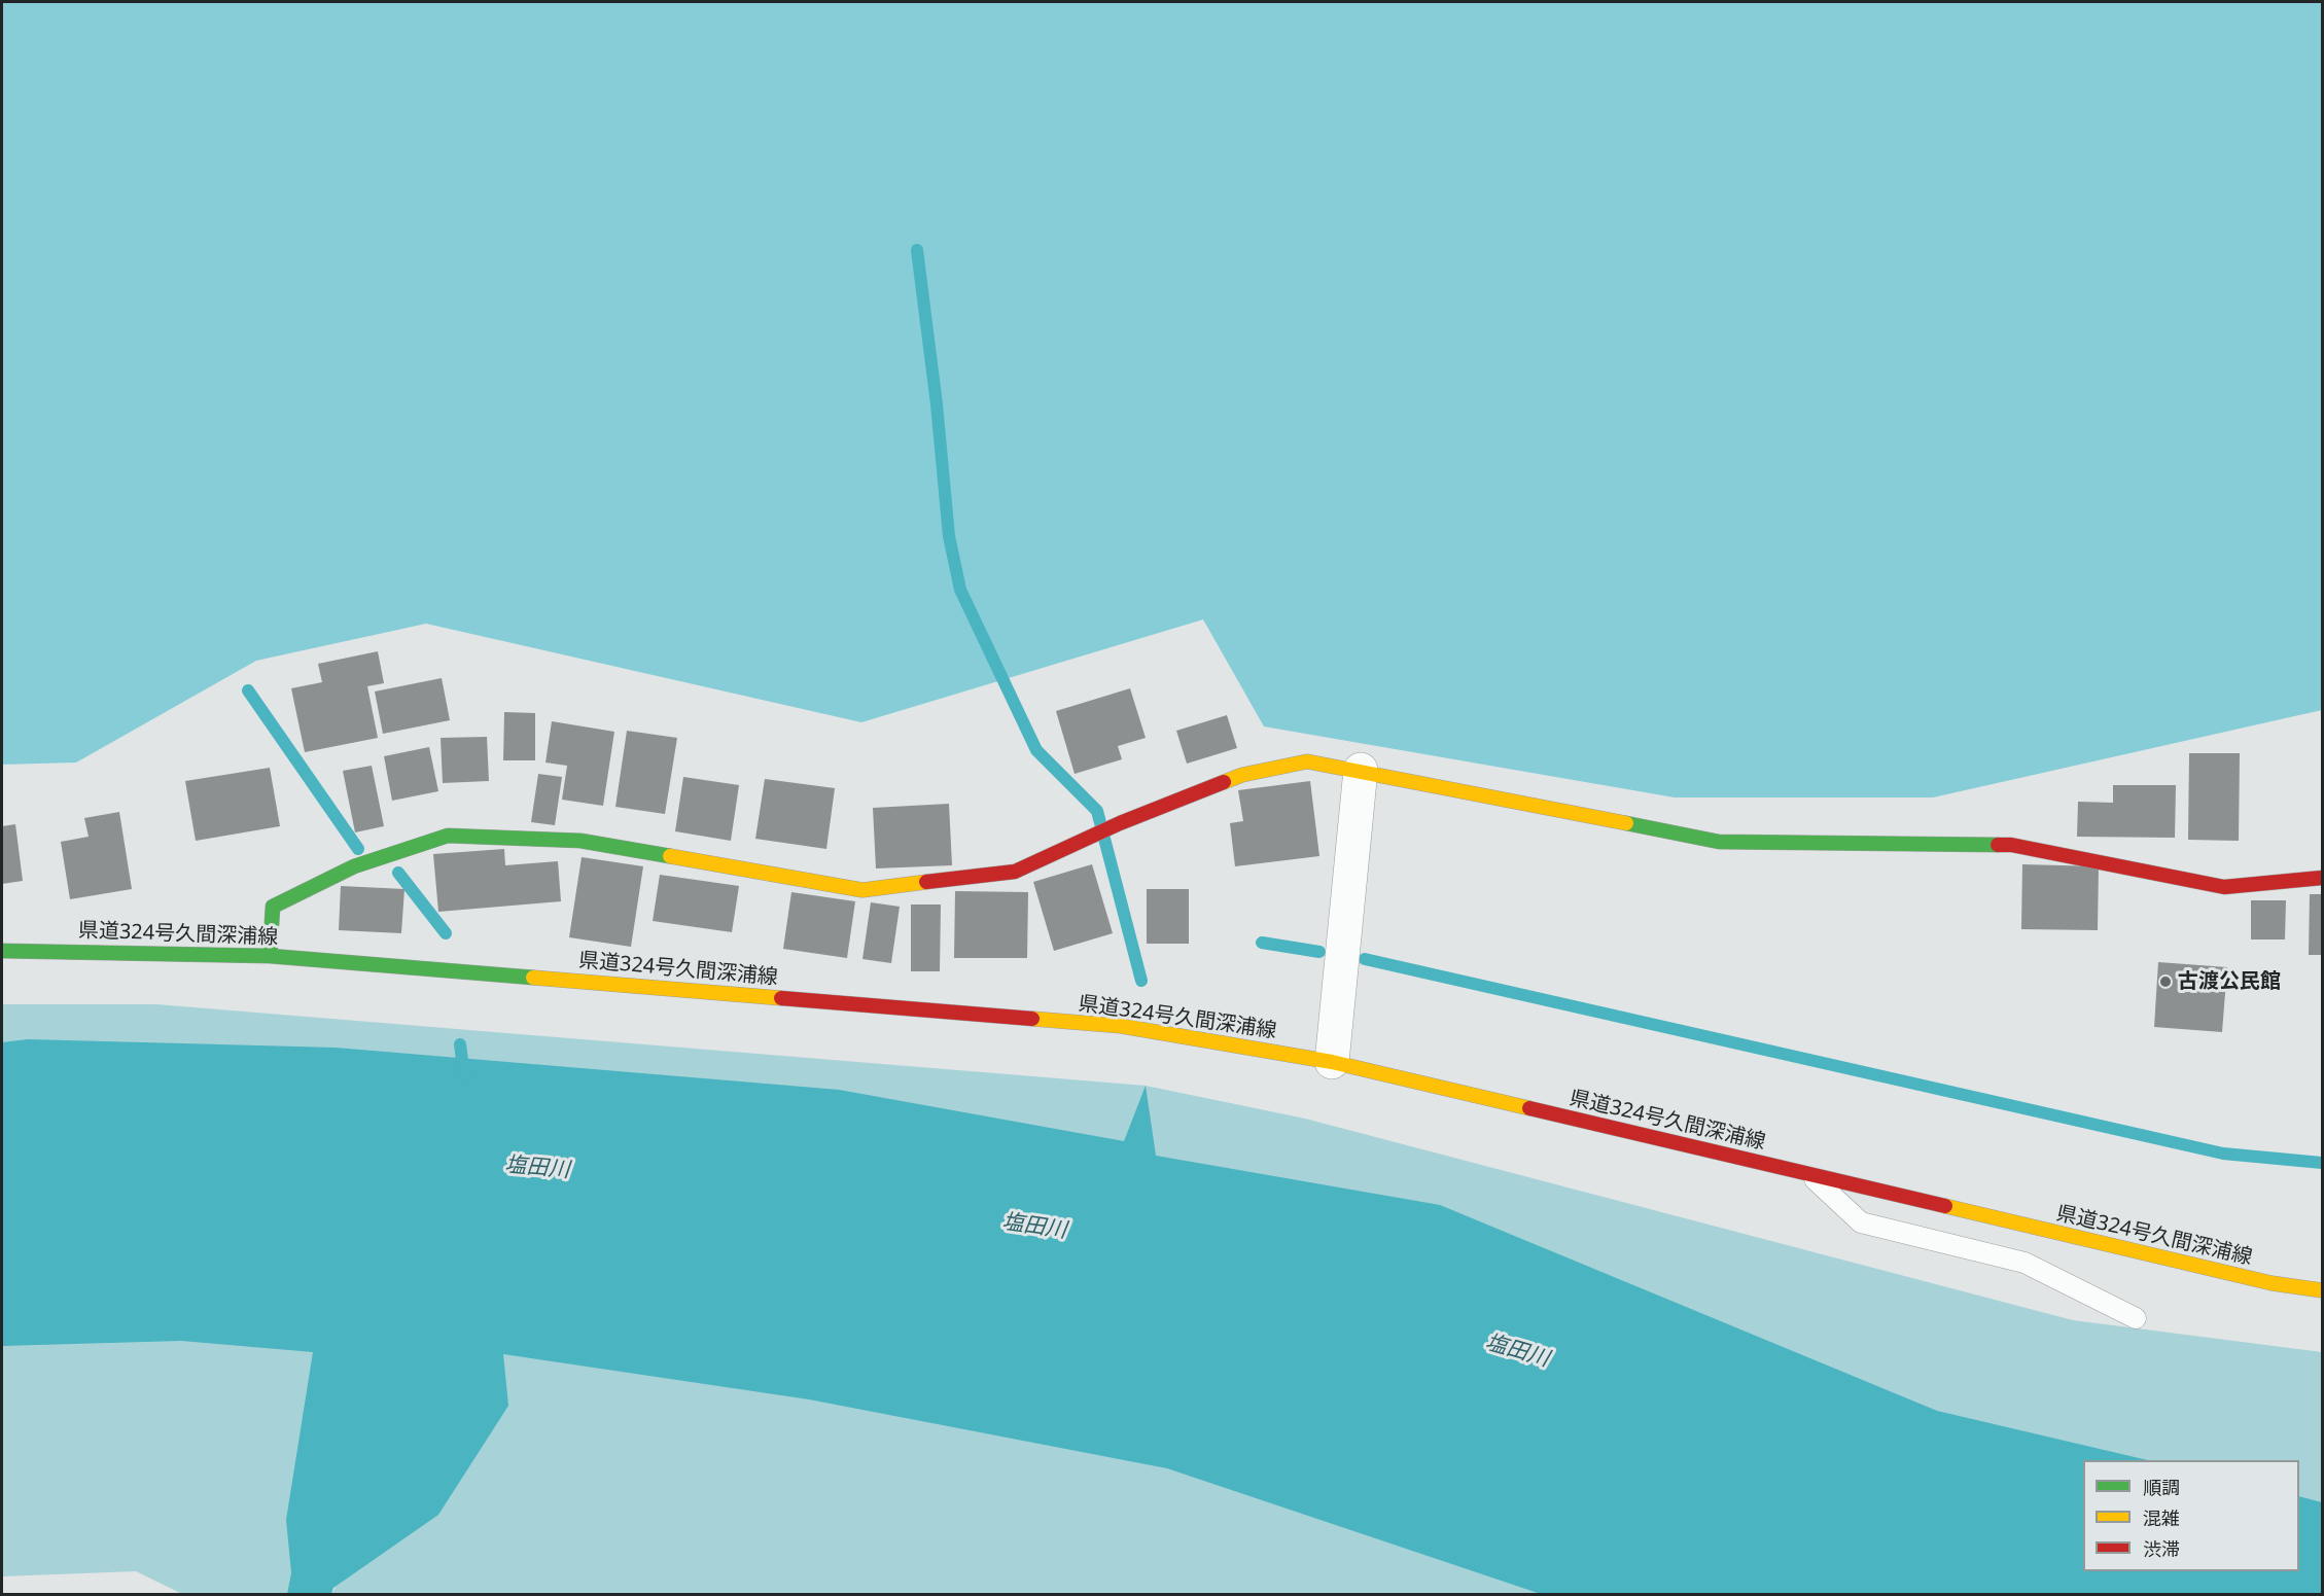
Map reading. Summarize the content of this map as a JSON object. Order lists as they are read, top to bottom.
{
  "streets": {
    "main road": ["県道324号久間深浦線"]
  },
  "water": ["塩田川"],
  "places": ["古渡公民館"],
  "legend": ["順調", "混雑", "渋滞"]
}
